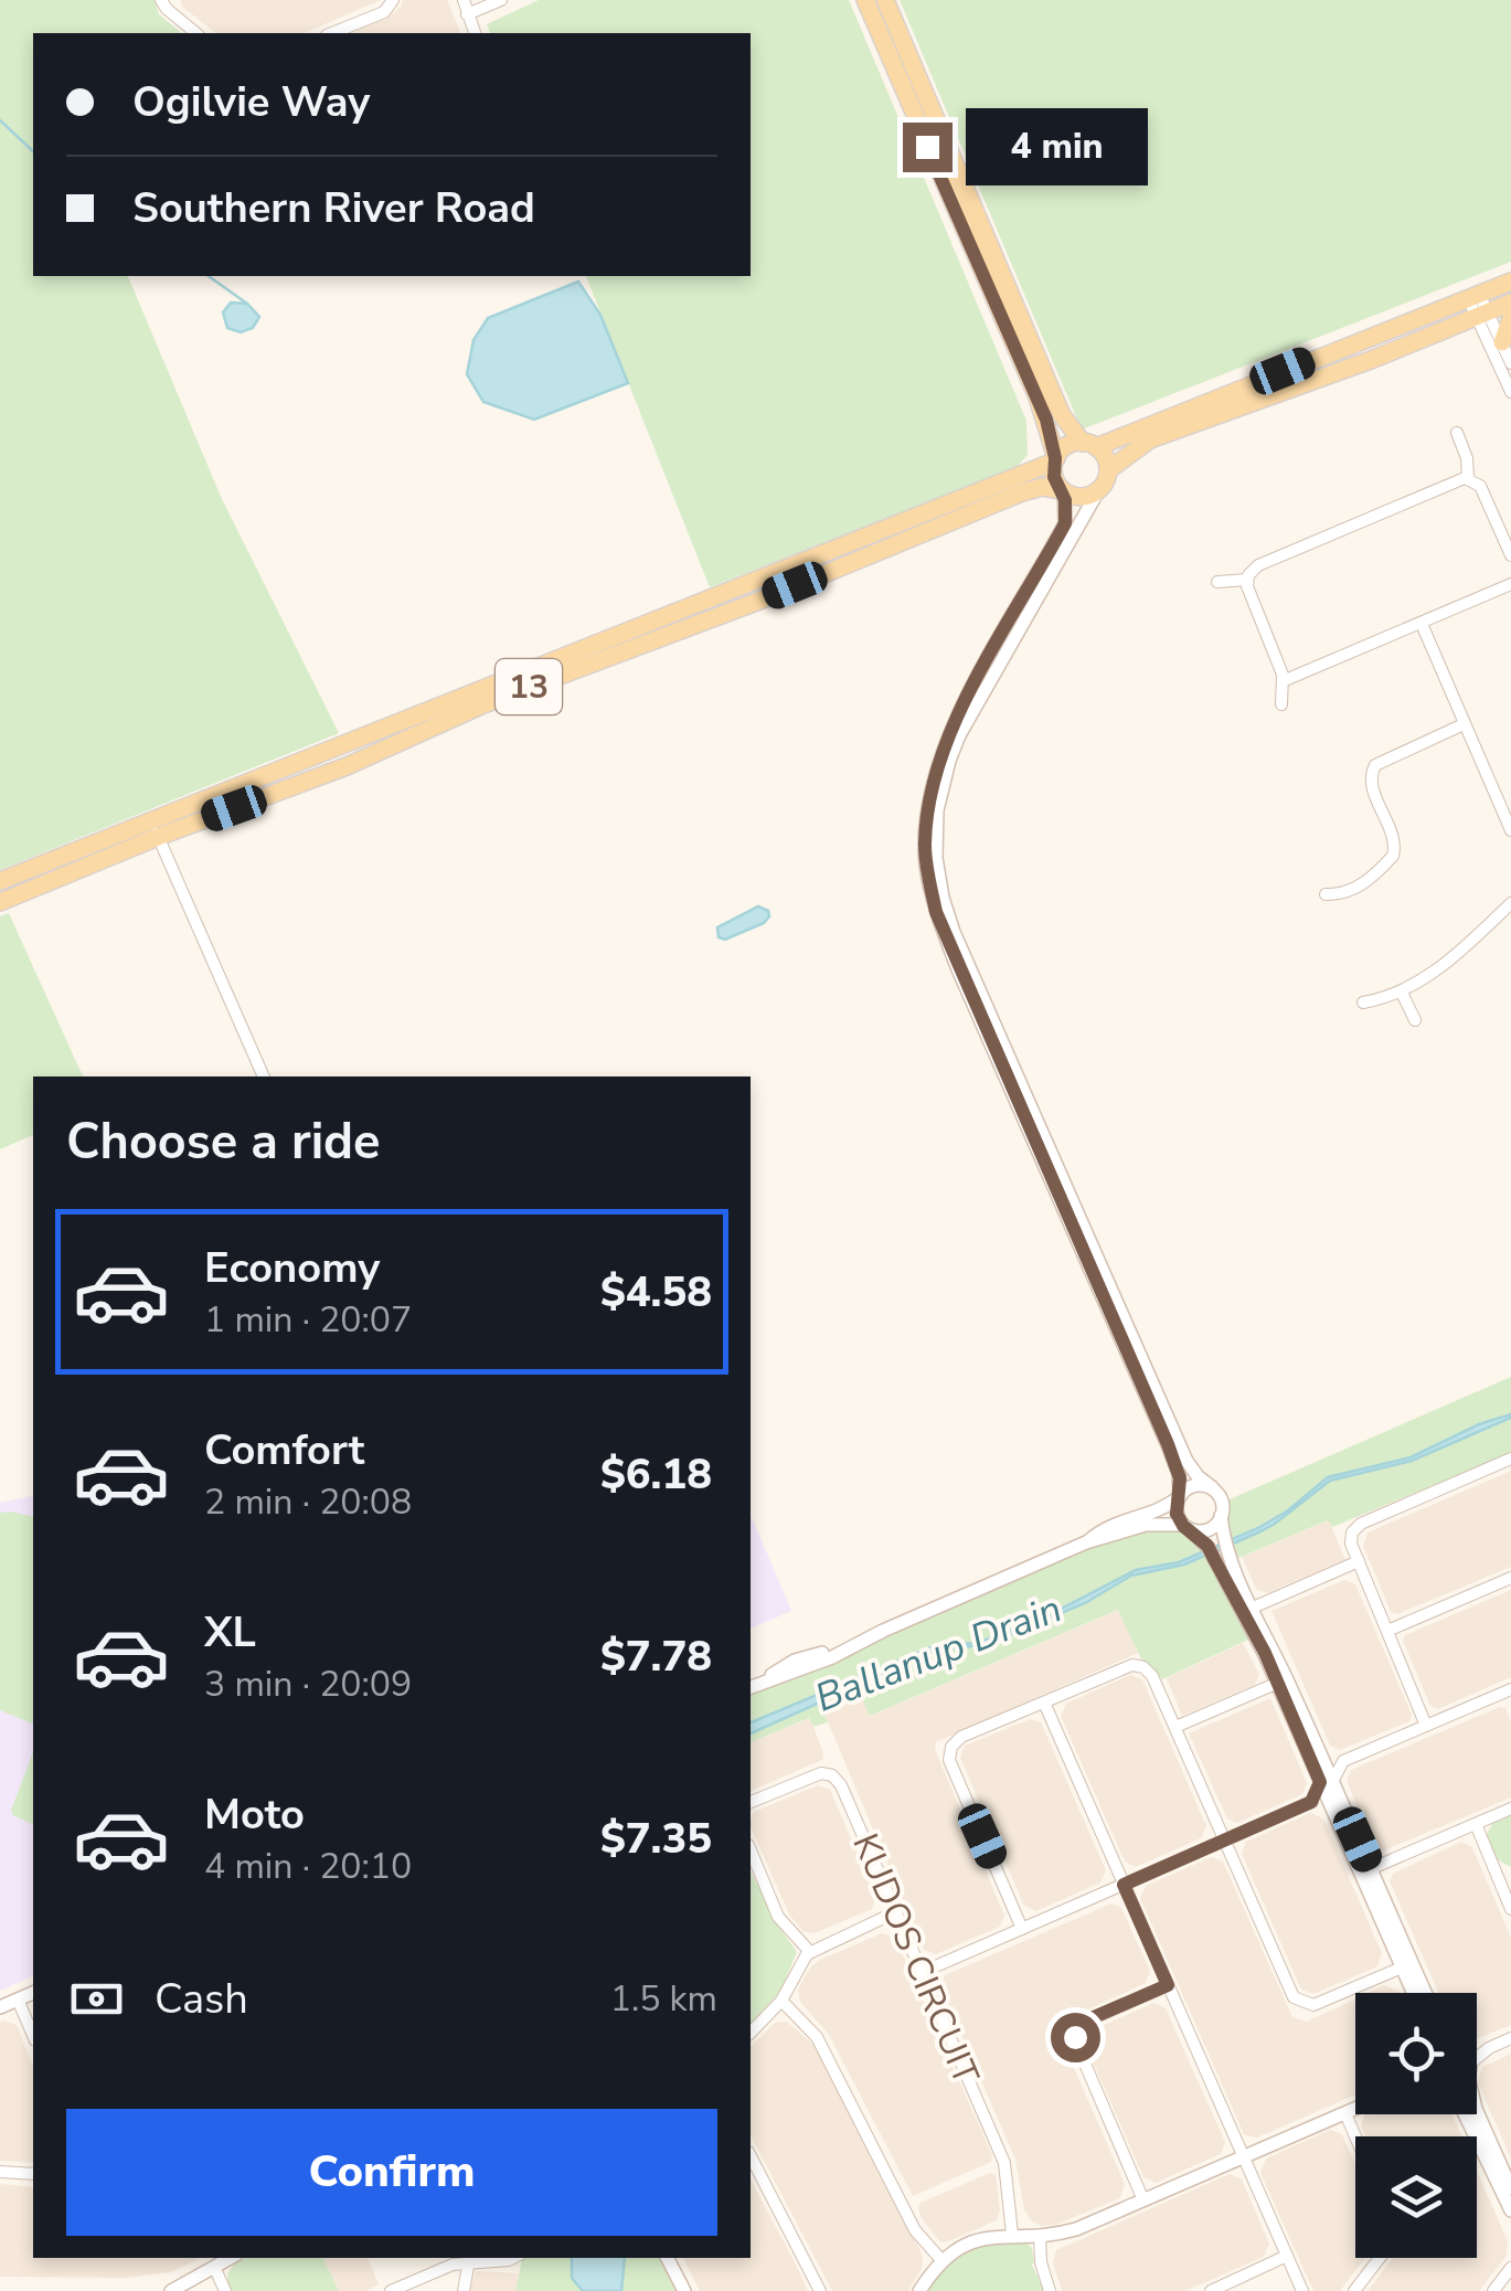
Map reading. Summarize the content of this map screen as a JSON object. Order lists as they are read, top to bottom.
{
  "streets": {
    "main road": ["13"],
    "street": ["KUDOS CIRCUIT"]
  },
  "water": ["Ballanup Drain"],
  "page": {
    "banner": ["Ogilvie Way", "Southern River Road"],
    "bubble": "4 min",
    "heading": "Choose a ride",
    "list": [
      {
        "name": "Economy",
        "note": "1 min · 20:07",
        "value": "$4.58"
      },
      {
        "name": "Comfort",
        "note": "2 min · 20:08",
        "value": "$6.18"
      },
      {
        "name": "XL",
        "note": "3 min · 20:09",
        "value": "$7.78"
      },
      {
        "name": "Moto",
        "note": "4 min · 20:10",
        "value": "$7.35"
      }
    ],
    "pay": ["Cash", "1.5 km"],
    "buttons": "Confirm"
  }
}
